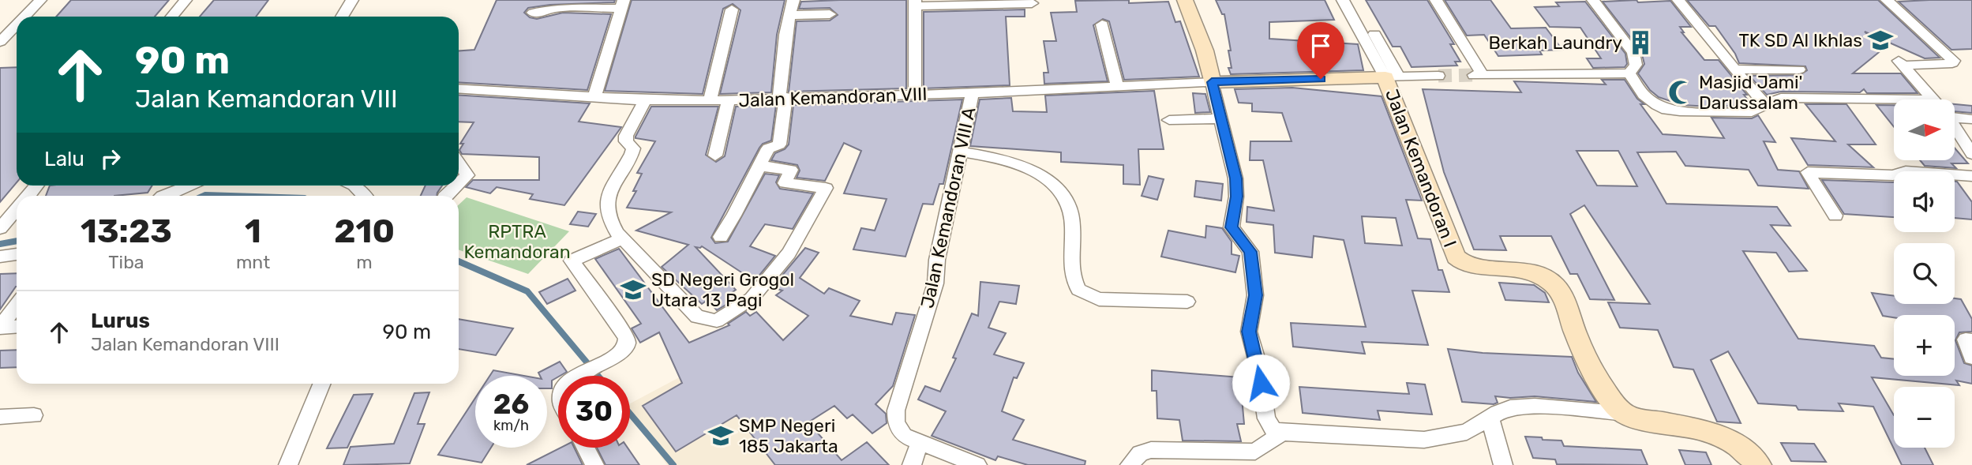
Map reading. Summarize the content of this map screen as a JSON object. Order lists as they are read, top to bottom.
{
  "streets": {
    "street": ["Jalan Kemandoran VIII", "Jalan Kemandoran I", "Jalan Kemandoran VIII A"]
  },
  "crossings": [
    ["Jalan Kemandoran VIII", "Jalan Kemandoran I"],
    ["Jalan Kemandoran VIII", "Jalan Kemandoran VIII A"]
  ],
  "parks": ["RPTRA Kemandoran"],
  "places": {
    "school or university": ["TK SD Al Ikhlas", "SD Negeri Grogol Utara 13 Pagi", "SMP Negeri 185 Jakarta"],
    "building": ["Berkah Laundry"],
    "mosque": ["Masjid Jami' Darussalam"]
  },
  "north": "right",
  "page": {
    "turn": ["90 m", "Jalan Kemandoran VIII"],
    "map_buttons": ["+", "−"],
    "then": "Lalu",
    "eta": [
      "13:23",
      "Tiba",
      "1",
      "mnt",
      "210",
      "m"
    ],
    "list": [
      {
        "name": "Lurus",
        "note": "Jalan Kemandoran VIII",
        "value": "90 m"
      }
    ],
    "speed": "26 km/h",
    "limit": "30"
  }
}
